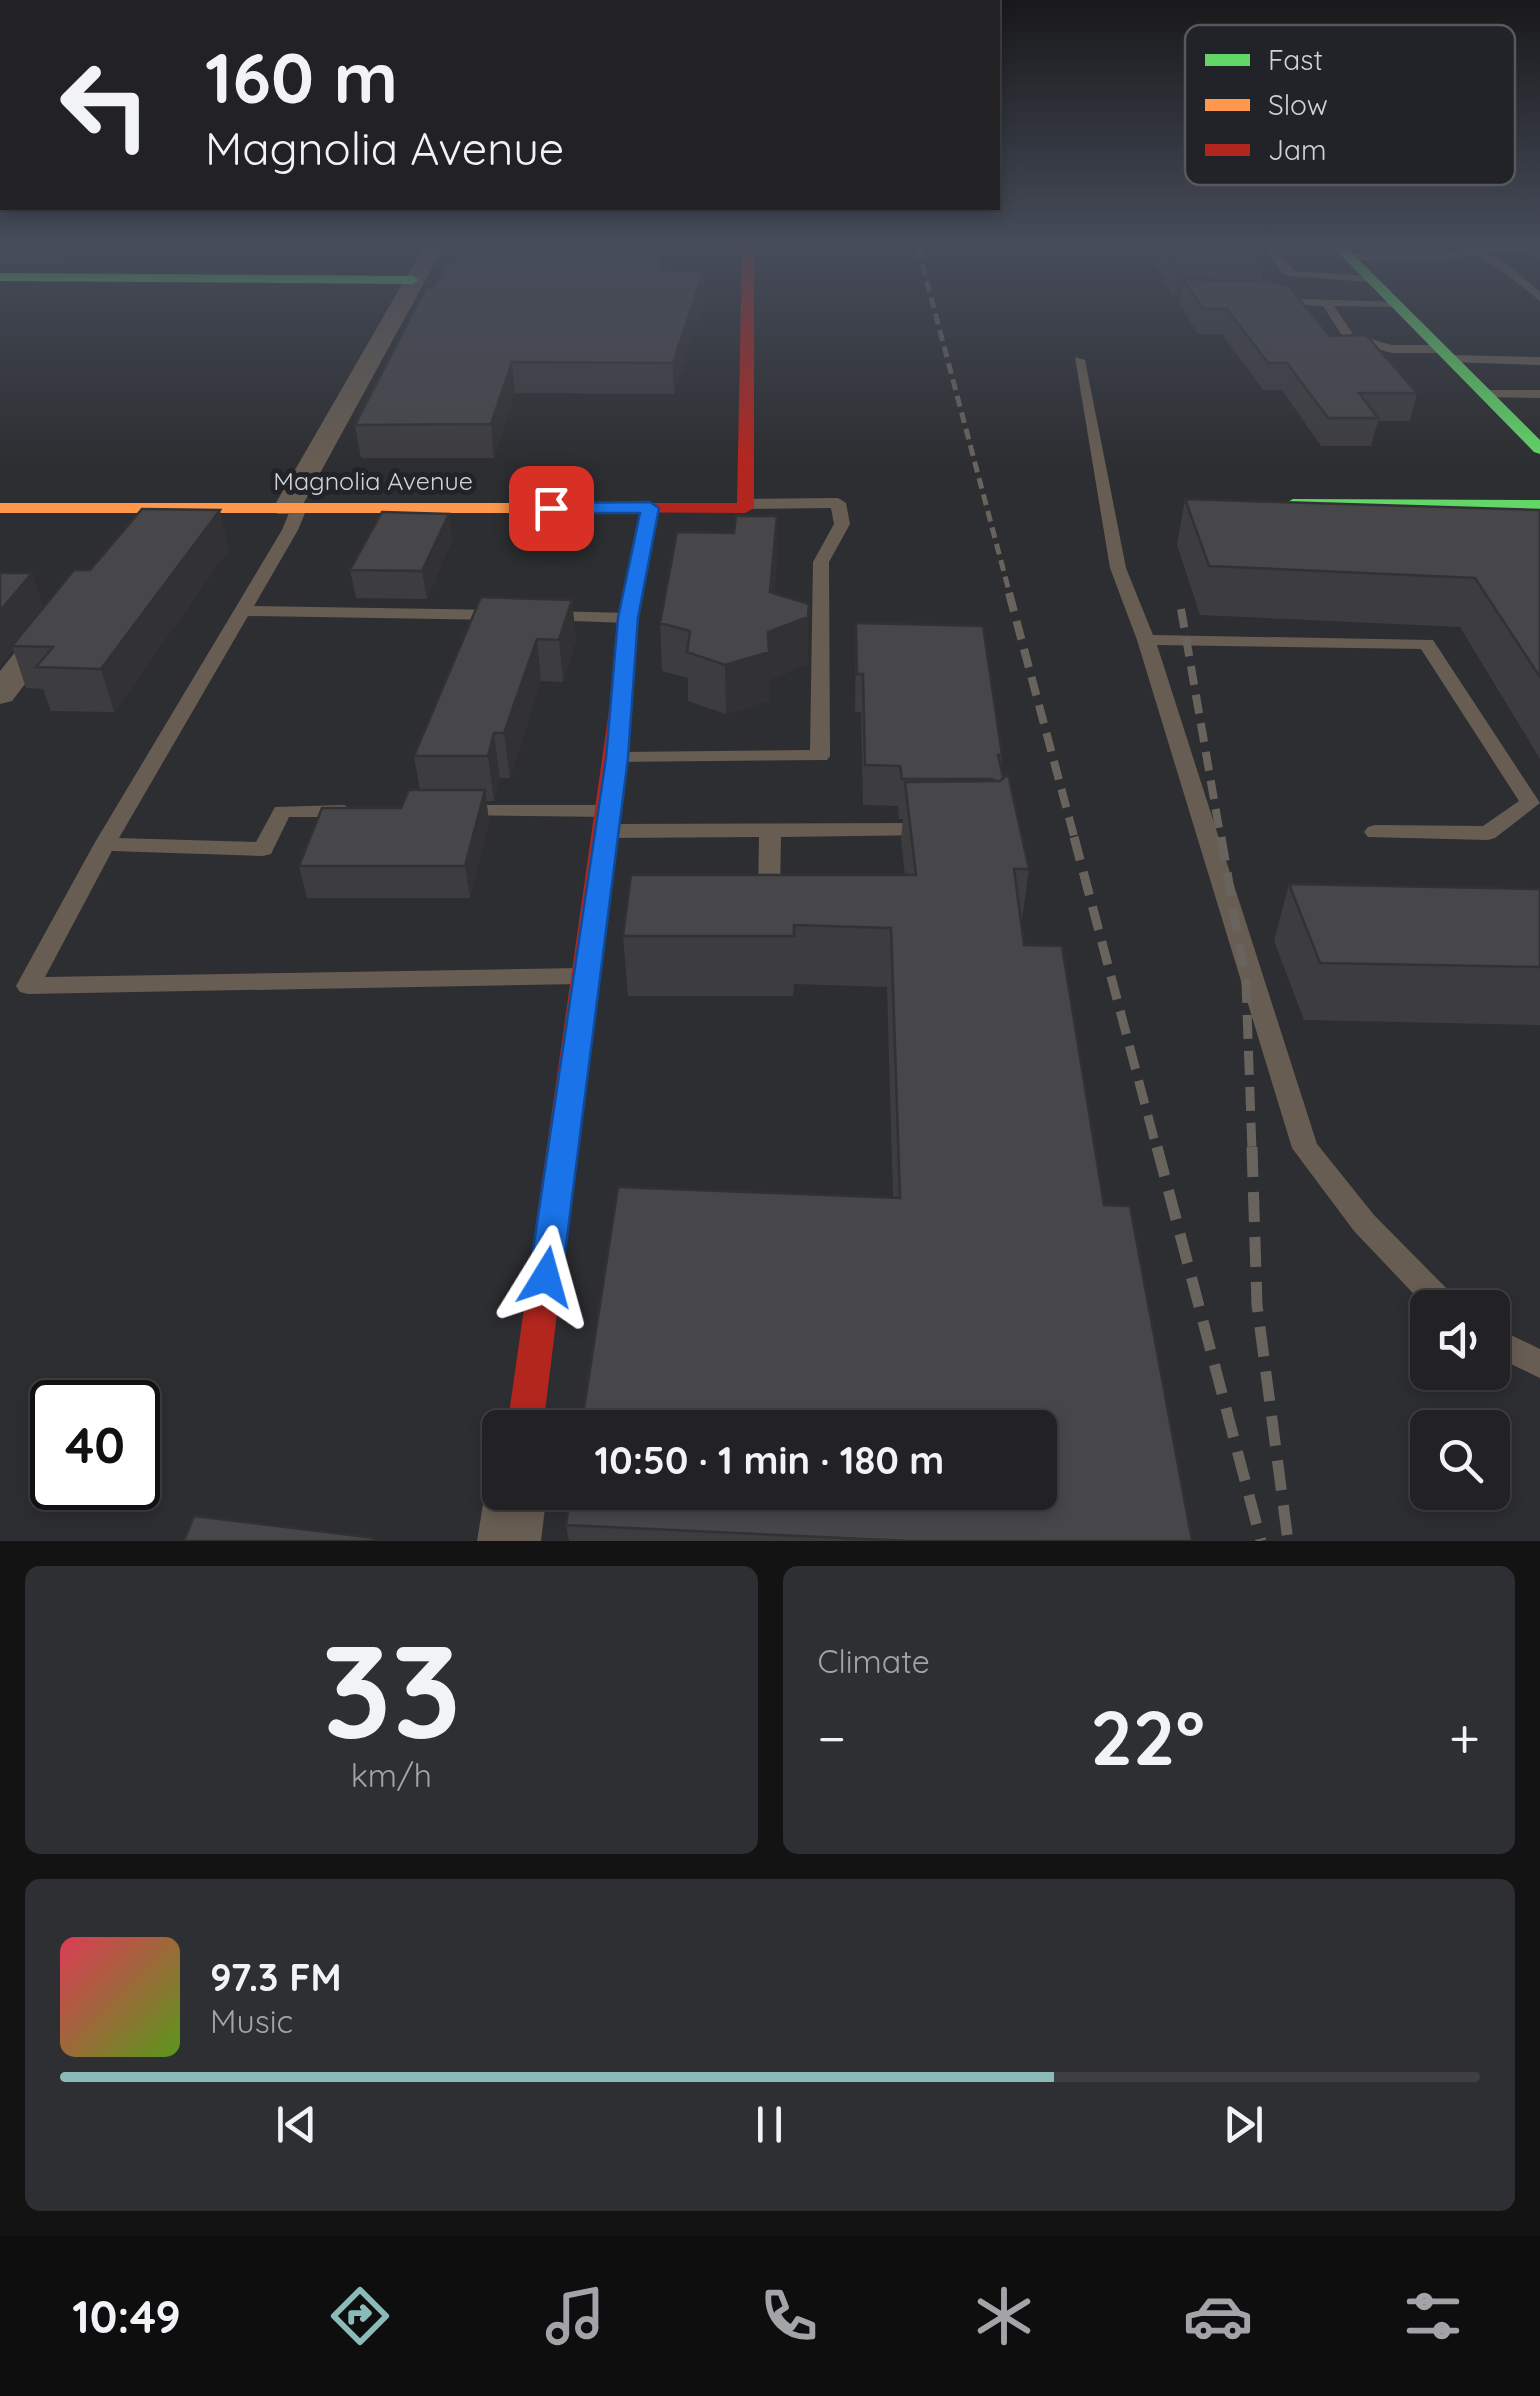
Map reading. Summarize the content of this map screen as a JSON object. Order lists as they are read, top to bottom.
{
  "streets": {
    "street": ["Magnolia Avenue"]
  },
  "legend": ["Fast", "Slow", "Jam"],
  "page": {
    "turn": ["160 m", "Magnolia Avenue"],
    "limit": "40",
    "trip": "10:50 · 1 min · 180 m",
    "tile": [
      ["33", "km/h"],
      "Climate"
    ],
    "heat": ["−", "22°", "+"],
    "song": ["97.3 FM", "Music"],
    "tabs": "10:49"
  }
}
